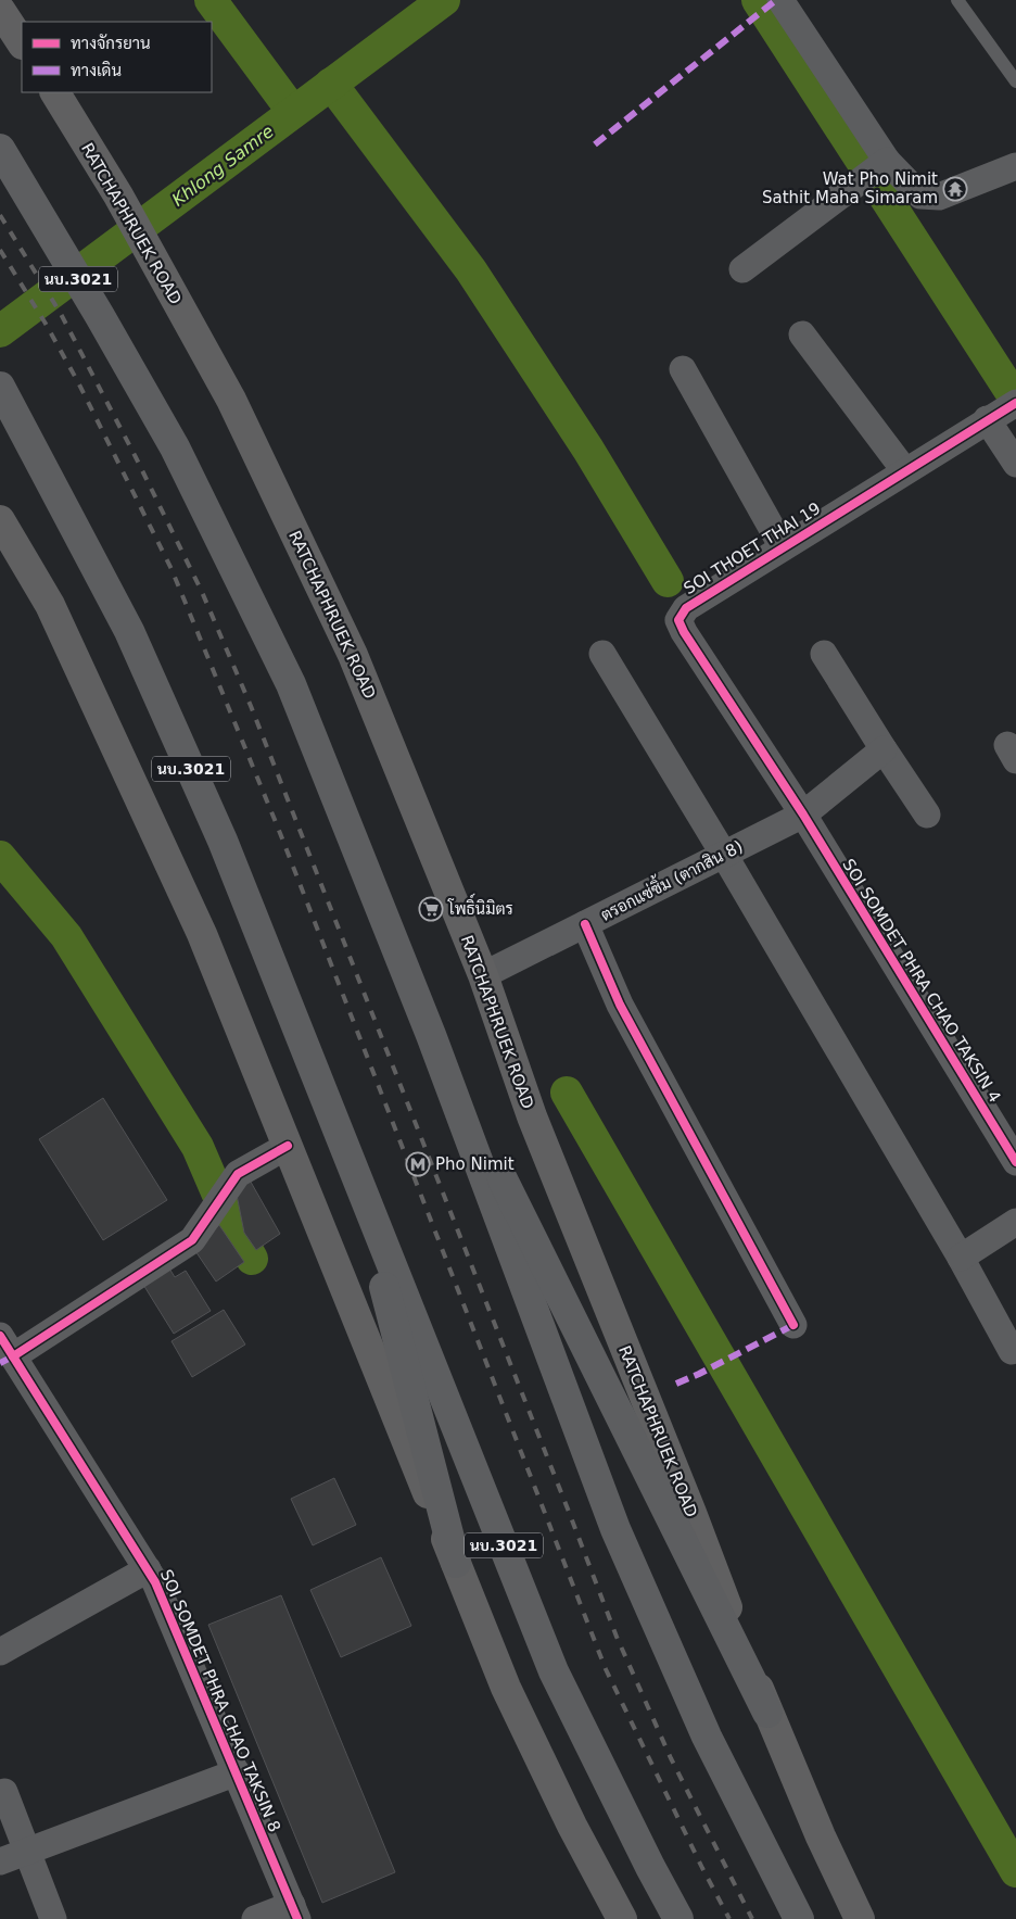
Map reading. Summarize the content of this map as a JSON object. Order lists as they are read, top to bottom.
{
  "streets": {
    "main road": ["RATCHAPHRUEK ROAD", "นบ.3021"],
    "street": [
      "SOI THOET THAI 19",
      "ตรอกแซ่ซิ้ม (ตากสิน 8)",
      "SOI SOMDET PHRA CHAO TAKSIN 4",
      "SOI SOMDET PHRA CHAO TAKSIN 8"
    ]
  },
  "crossings": [
    ["RATCHAPHRUEK ROAD", "ตรอกแซ่ซิ้ม (ตากสิน 8)"],
    ["SOI THOET THAI 19", "ตรอกแซ่ซิ้ม (ตากสิน 8)"],
    ["SOI THOET THAI 19", "SOI SOMDET PHRA CHAO TAKSIN 4"],
    ["ตรอกแซ่ซิ้ม (ตากสิน 8)", "SOI SOMDET PHRA CHAO TAKSIN 4"]
  ],
  "water": ["Khlong Samre"],
  "places": {
    "temple": ["Wat Pho Nimit Sathit Maha Simaram"],
    "supermarket": ["โพธิ์นิมิตร"],
    "metro station": ["Pho Nimit"]
  },
  "legend": ["ทางจักรยาน", "ทางเดิน"]
}
